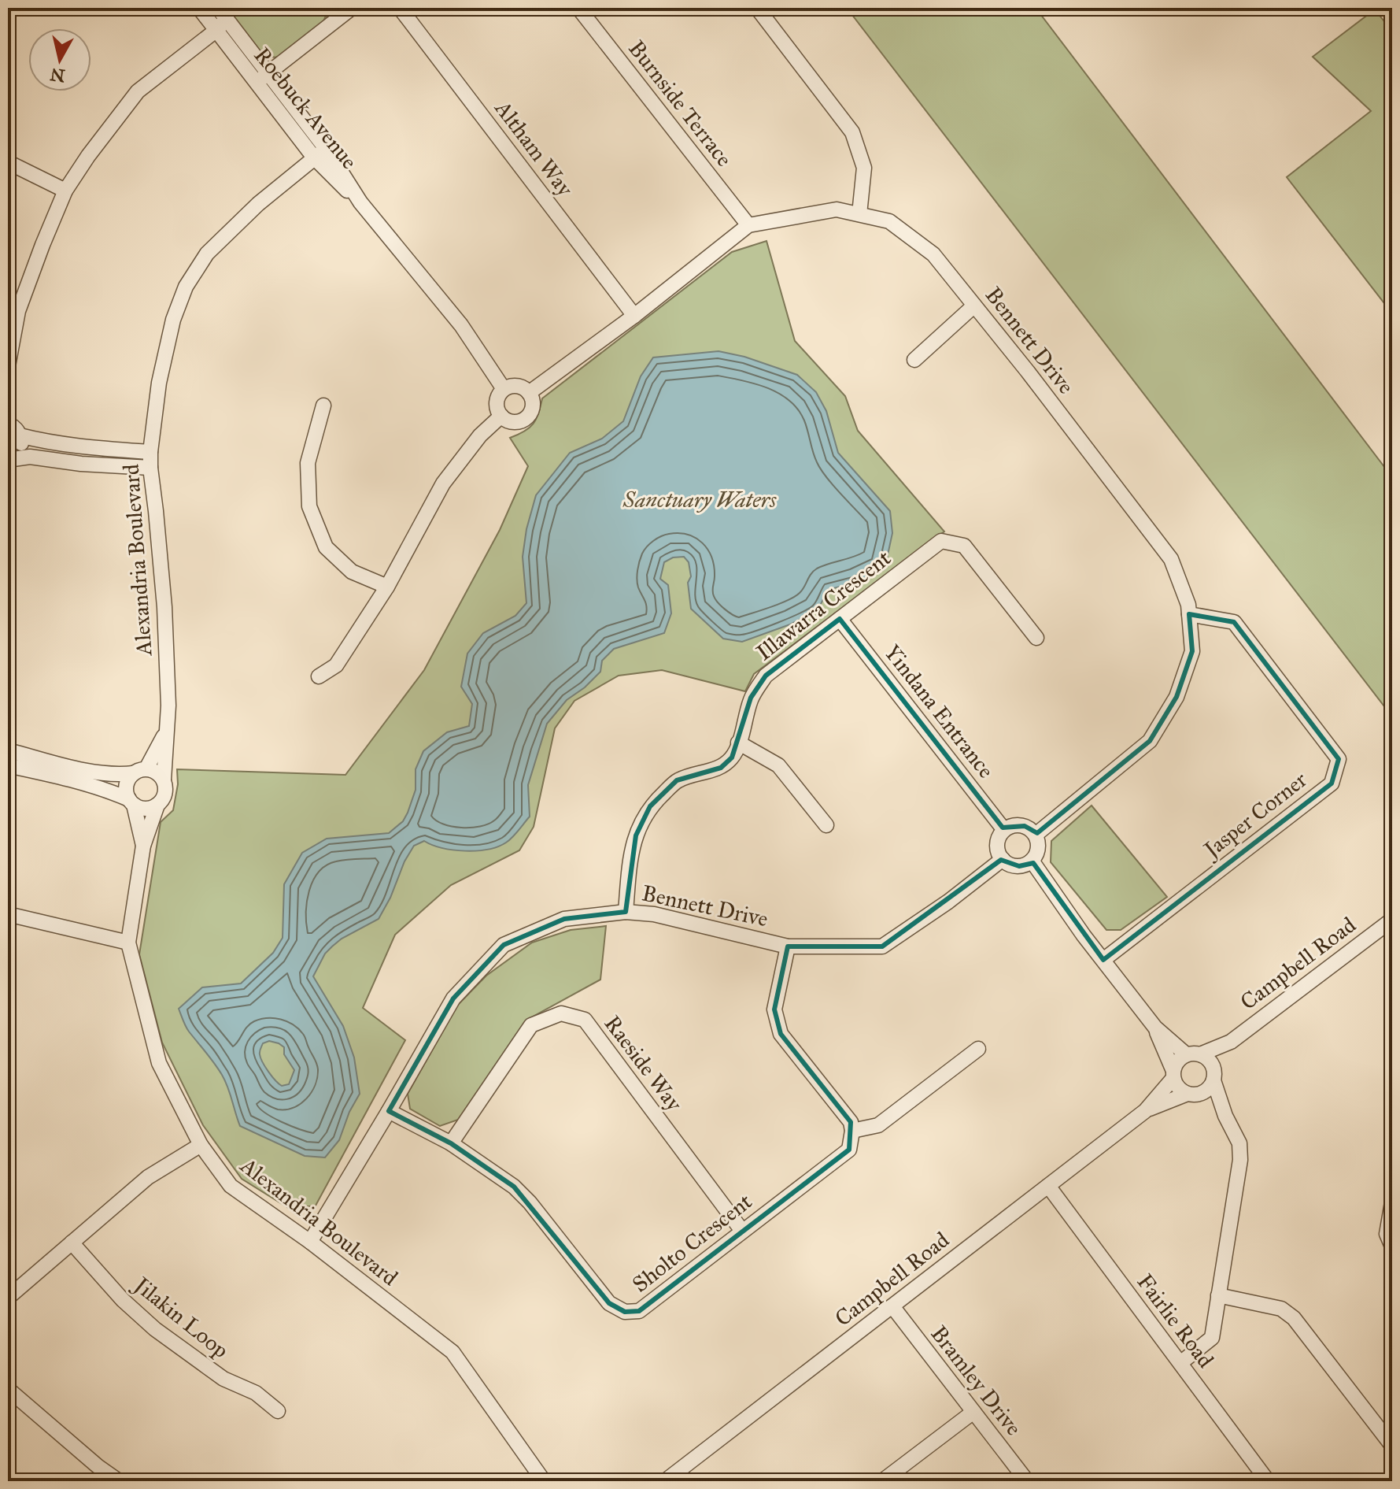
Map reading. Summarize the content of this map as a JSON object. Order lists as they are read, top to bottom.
{
  "streets": {
    "street": [
      "Burnside Terrace",
      "Roebuck Avenue",
      "Altham Way",
      "Bennett Drive",
      "Alexandria Boulevard",
      "Illawarra Crescent",
      "Yindana Entrance",
      "Jasper Corner",
      "Campbell Road",
      "Raeside Way",
      "Sholto Crescent",
      "Jilakin Loop",
      "Fairlie Road",
      "Bramley Drive"
    ]
  },
  "crossings": [
    ["Burnside Terrace", "Bennett Drive"],
    ["Roebuck Avenue", "Bennett Drive"],
    ["Roebuck Avenue", "Alexandria Boulevard"],
    ["Altham Way", "Bennett Drive"],
    ["Bennett Drive", "Alexandria Boulevard"],
    ["Bennett Drive", "Illawarra Crescent"],
    ["Bennett Drive", "Yindana Entrance"],
    ["Bennett Drive", "Jasper Corner"],
    ["Bennett Drive", "Sholto Crescent"],
    ["Illawarra Crescent", "Yindana Entrance"],
    ["Campbell Road", "Fairlie Road"],
    ["Campbell Road", "Bramley Drive"],
    ["Raeside Way", "Sholto Crescent"]
  ],
  "parks": ["Sanctuary Waters"],
  "north": "bottom"
}
